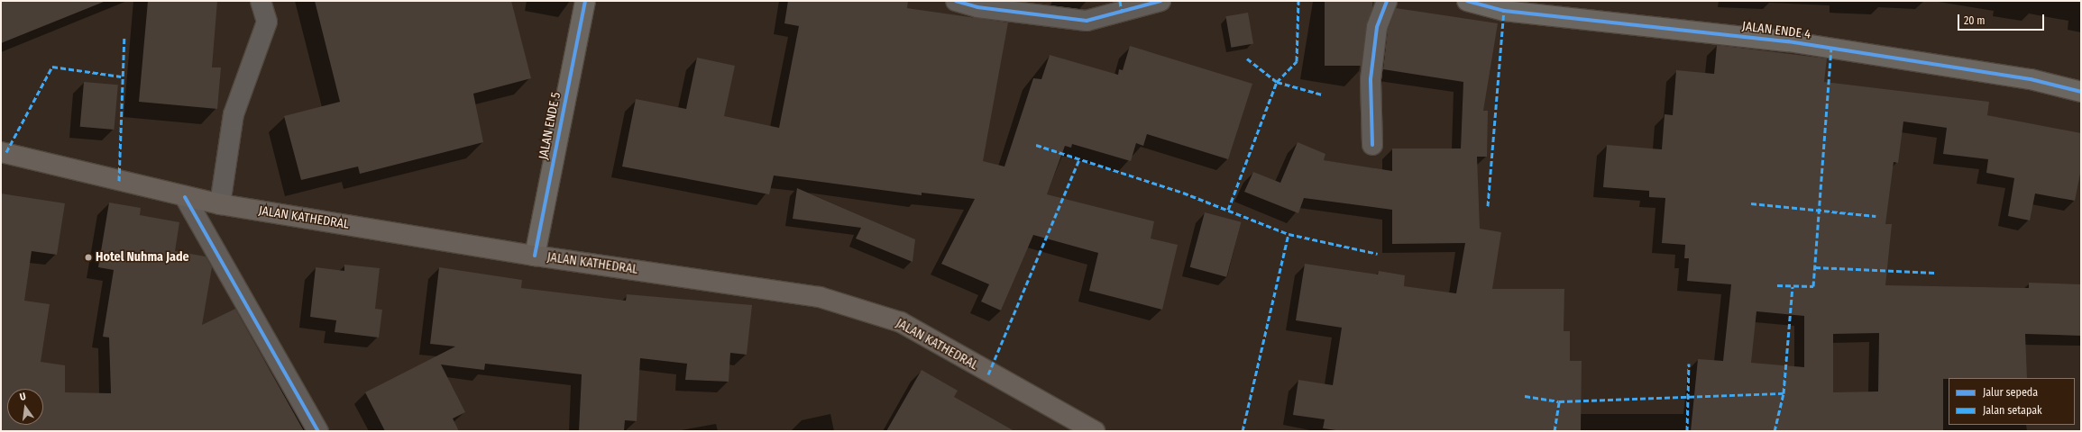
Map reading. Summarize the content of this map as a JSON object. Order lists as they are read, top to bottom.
{
  "streets": {
    "highway": ["JALAN KATHEDRAL"],
    "street": ["JALAN ENDE 4", "JALAN ENDE 5"]
  },
  "crossings": [
    ["JALAN ENDE 5", "JALAN KATHEDRAL"]
  ],
  "places": ["Hotel Nuhma Jade"],
  "legend": ["Jalur sepeda", "Jalan setapak"],
  "scale_bar": "20 m",
  "north": "top"
}
